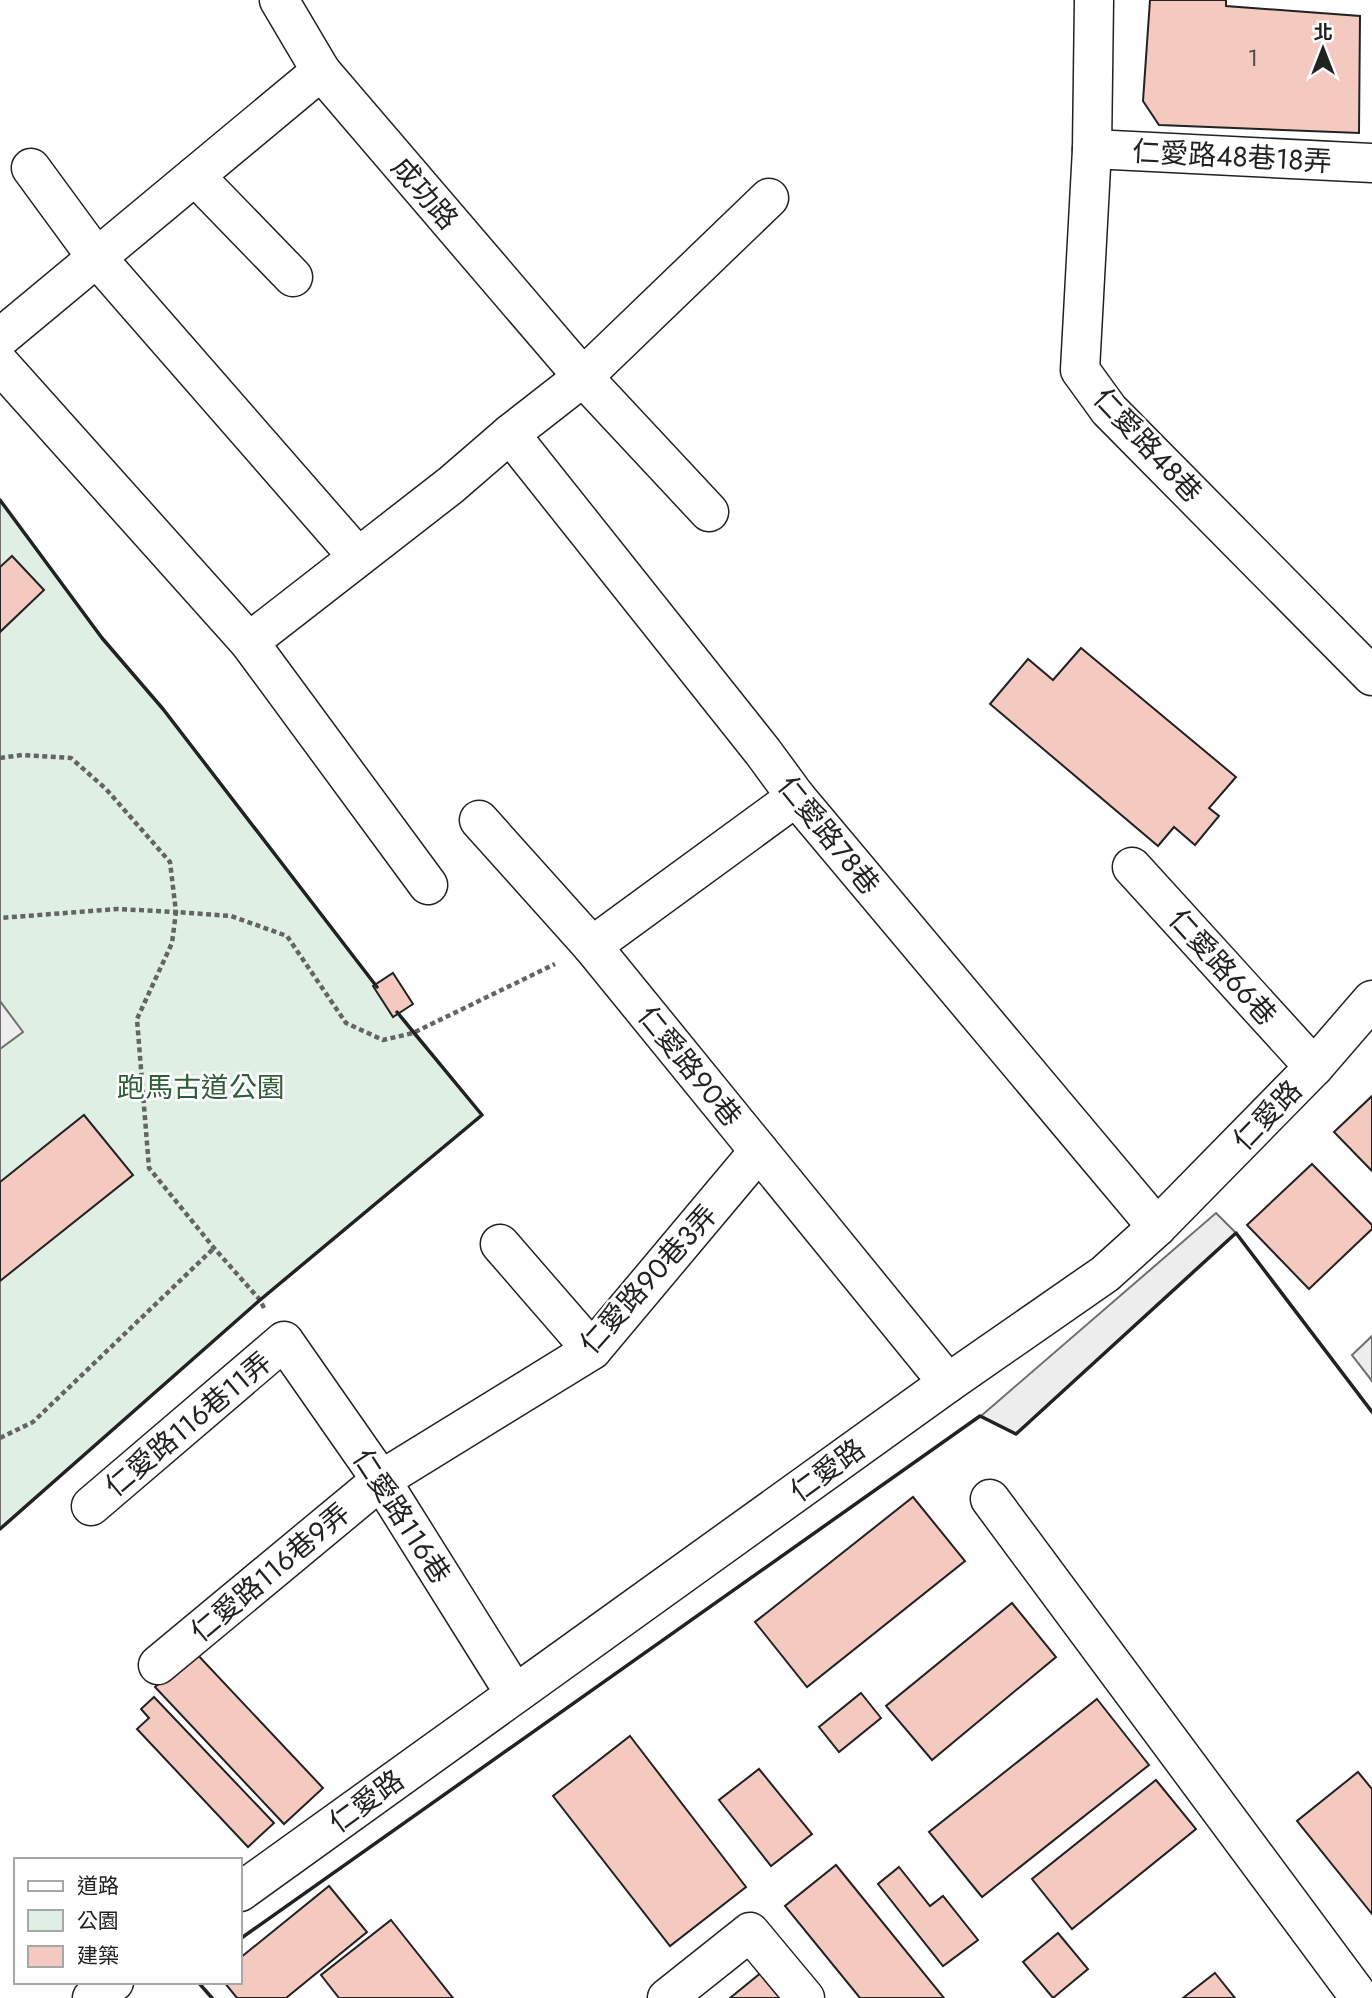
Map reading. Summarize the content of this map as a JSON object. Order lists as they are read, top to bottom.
{
  "streets": {
    "street": [
      "仁愛路48巷18弄",
      "成功路",
      "仁愛路48巷",
      "仁愛路78巷",
      "仁愛路66巷",
      "仁愛路90巷",
      "仁愛路",
      "仁愛路90巷3弄",
      "仁愛路116巷11弄",
      "仁愛路116巷",
      "仁愛路116巷9弄"
    ]
  },
  "crossings": [
    ["仁愛路48巷18弄", "仁愛路48巷"],
    ["仁愛路78巷", "仁愛路"],
    ["仁愛路66巷", "仁愛路"],
    ["仁愛路90巷", "仁愛路"],
    ["仁愛路90巷", "仁愛路90巷3弄"],
    ["仁愛路", "仁愛路116巷"],
    ["仁愛路90巷3弄", "仁愛路116巷"],
    ["仁愛路90巷3弄", "仁愛路116巷9弄"],
    ["仁愛路116巷11弄", "仁愛路116巷"],
    ["仁愛路116巷", "仁愛路116巷9弄"]
  ],
  "parks": ["跑馬古道公園"],
  "house_numbers": ["1"],
  "legend": ["道路", "公園", "建築"],
  "north": "top"
}
